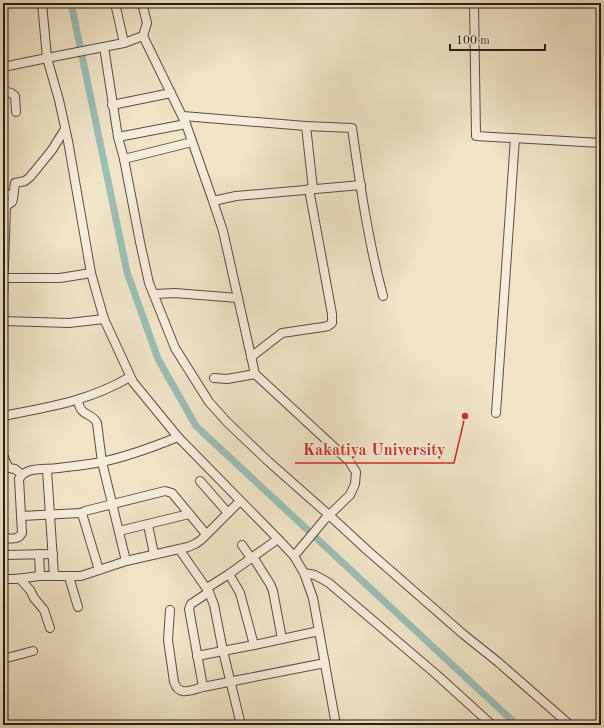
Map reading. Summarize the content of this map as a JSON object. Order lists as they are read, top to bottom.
{
  "places": ["Kakatiya University"],
  "scale_bar": "100 m"
}
